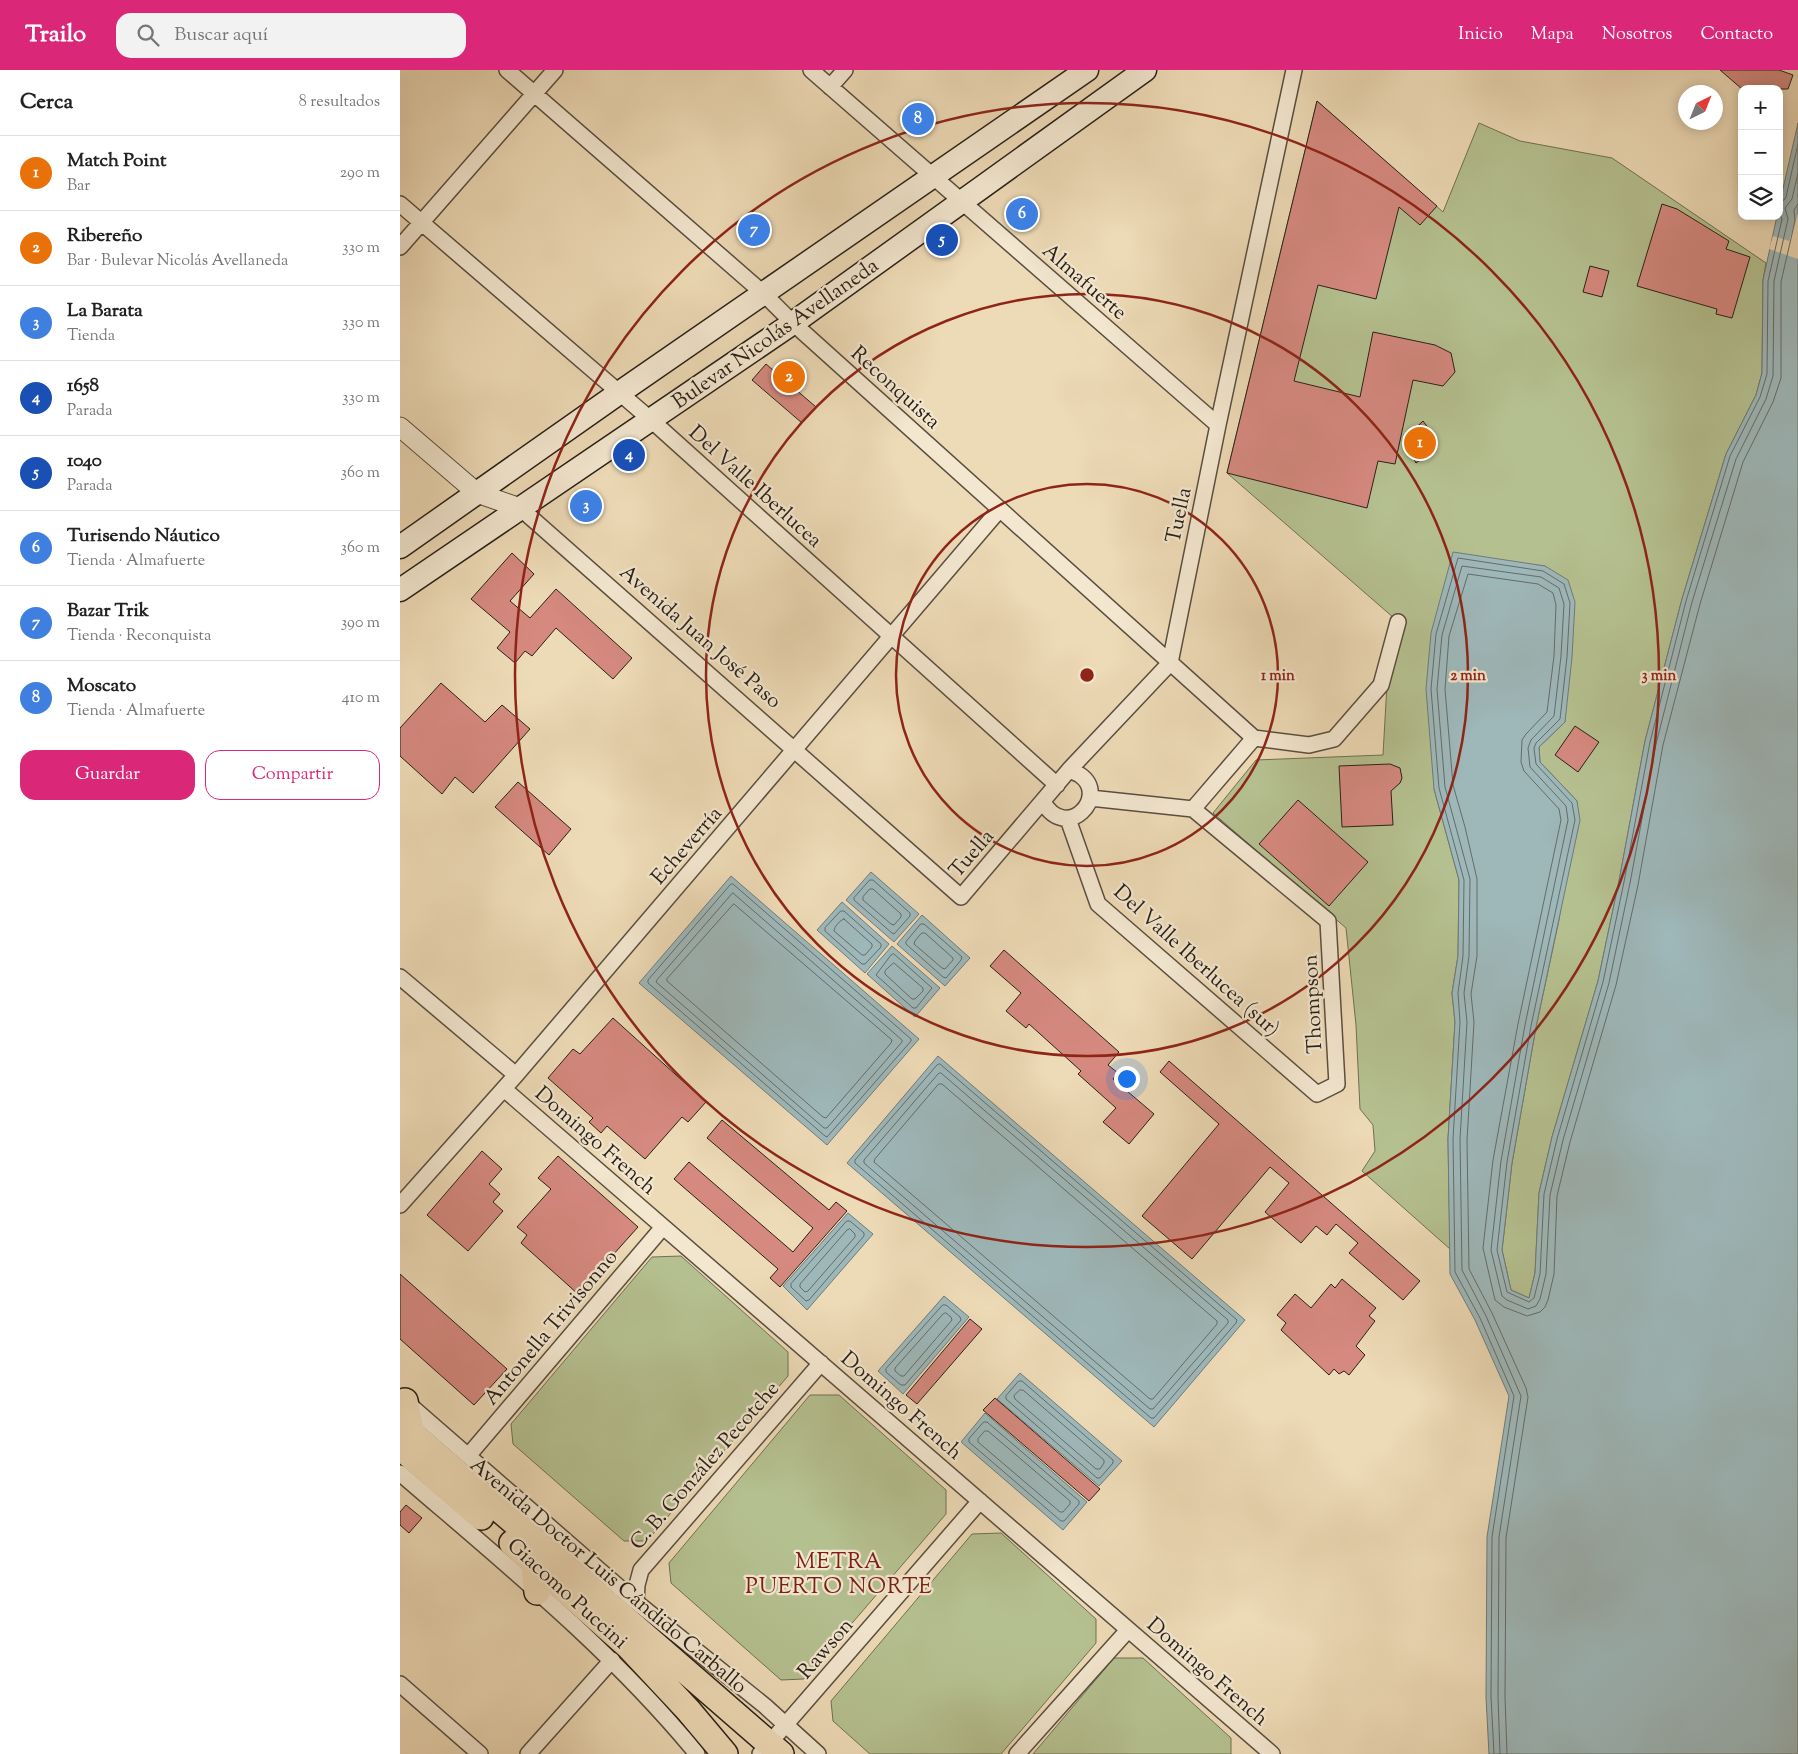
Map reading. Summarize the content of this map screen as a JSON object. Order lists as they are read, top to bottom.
{
  "streets": {
    "main road": ["Bulevar Nicolás Avellaneda", "Avenida Doctor Luis Cándido Carballo"],
    "street": [
      "Almafuerte",
      "Reconquista",
      "Del Valle Iberlucea",
      "Tuella",
      "Avenida Juan José Paso",
      "Echeverría",
      "Del Valle Iberlucea (sur)",
      "Thompson",
      "Domingo French",
      "Antonella Trivisonno",
      "C. B. González Pecotche",
      "Giacomo Puccini",
      "Rawson"
    ]
  },
  "crossings": [
    ["Almafuerte", "Bulevar Nicolás Avellaneda"],
    ["Almafuerte", "Tuella"],
    ["Bulevar Nicolás Avellaneda", "Reconquista"],
    ["Bulevar Nicolás Avellaneda", "Del Valle Iberlucea"],
    ["Bulevar Nicolás Avellaneda", "Avenida Juan José Paso"],
    ["Reconquista", "Tuella"],
    ["Reconquista", "Echeverría"],
    ["Del Valle Iberlucea", "Tuella"],
    ["Del Valle Iberlucea", "Echeverría"],
    ["Del Valle Iberlucea", "Del Valle Iberlucea (sur)"],
    ["Tuella", "Avenida Juan José Paso"],
    ["Tuella", "Del Valle Iberlucea (sur)"],
    ["Avenida Juan José Paso", "Echeverría"],
    ["Echeverría", "Domingo French"],
    ["Del Valle Iberlucea (sur)", "Thompson"],
    ["Domingo French", "Antonella Trivisonno"],
    ["Domingo French", "C. B. González Pecotche"],
    ["Domingo French", "Rawson"],
    ["Antonella Trivisonno", "Avenida Doctor Luis Cándido Carballo"],
    ["C. B. González Pecotche", "Avenida Doctor Luis Cándido Carballo"],
    ["Avenida Doctor Luis Cándido Carballo", "Rawson"]
  ],
  "districts": ["METRA PUERTO NORTE"],
  "north": "top right",
  "page": {
    "header": "Trailo",
    "search": "Buscar aquí",
    "nav": [
      "Inicio",
      "Mapa",
      "Nosotros",
      "Contacto"
    ],
    "heading": ["Cerca", "8 resultados"],
    "map_buttons": ["+", "−"],
    "pins": [
      "8",
      "6",
      "7",
      "5",
      "2",
      "1",
      "4",
      "3"
    ],
    "list": [
      {
        "mark": "1",
        "name": "Match Point",
        "note": "Bar",
        "value": "290 m"
      },
      {
        "mark": "2",
        "name": "Ribereño",
        "note": "Bar · Bulevar Nicolás Avellaneda",
        "value": "330 m"
      },
      {
        "mark": "3",
        "name": "La Barata",
        "note": "Tienda",
        "value": "330 m"
      },
      {
        "mark": "4",
        "name": "1658",
        "note": "Parada",
        "value": "330 m"
      },
      {
        "mark": "5",
        "name": "1040",
        "note": "Parada",
        "value": "360 m"
      },
      {
        "mark": "6",
        "name": "Turisendo Náutico",
        "note": "Tienda · Almafuerte",
        "value": "360 m"
      },
      {
        "mark": "7",
        "name": "Bazar Trik",
        "note": "Tienda · Reconquista",
        "value": "390 m"
      },
      {
        "mark": "8",
        "name": "Moscato",
        "note": "Tienda · Almafuerte",
        "value": "410 m"
      }
    ],
    "buttons": ["Guardar", "Compartir"]
  },
  "rings": ["1 min", "2 min", "3 min"]
}
